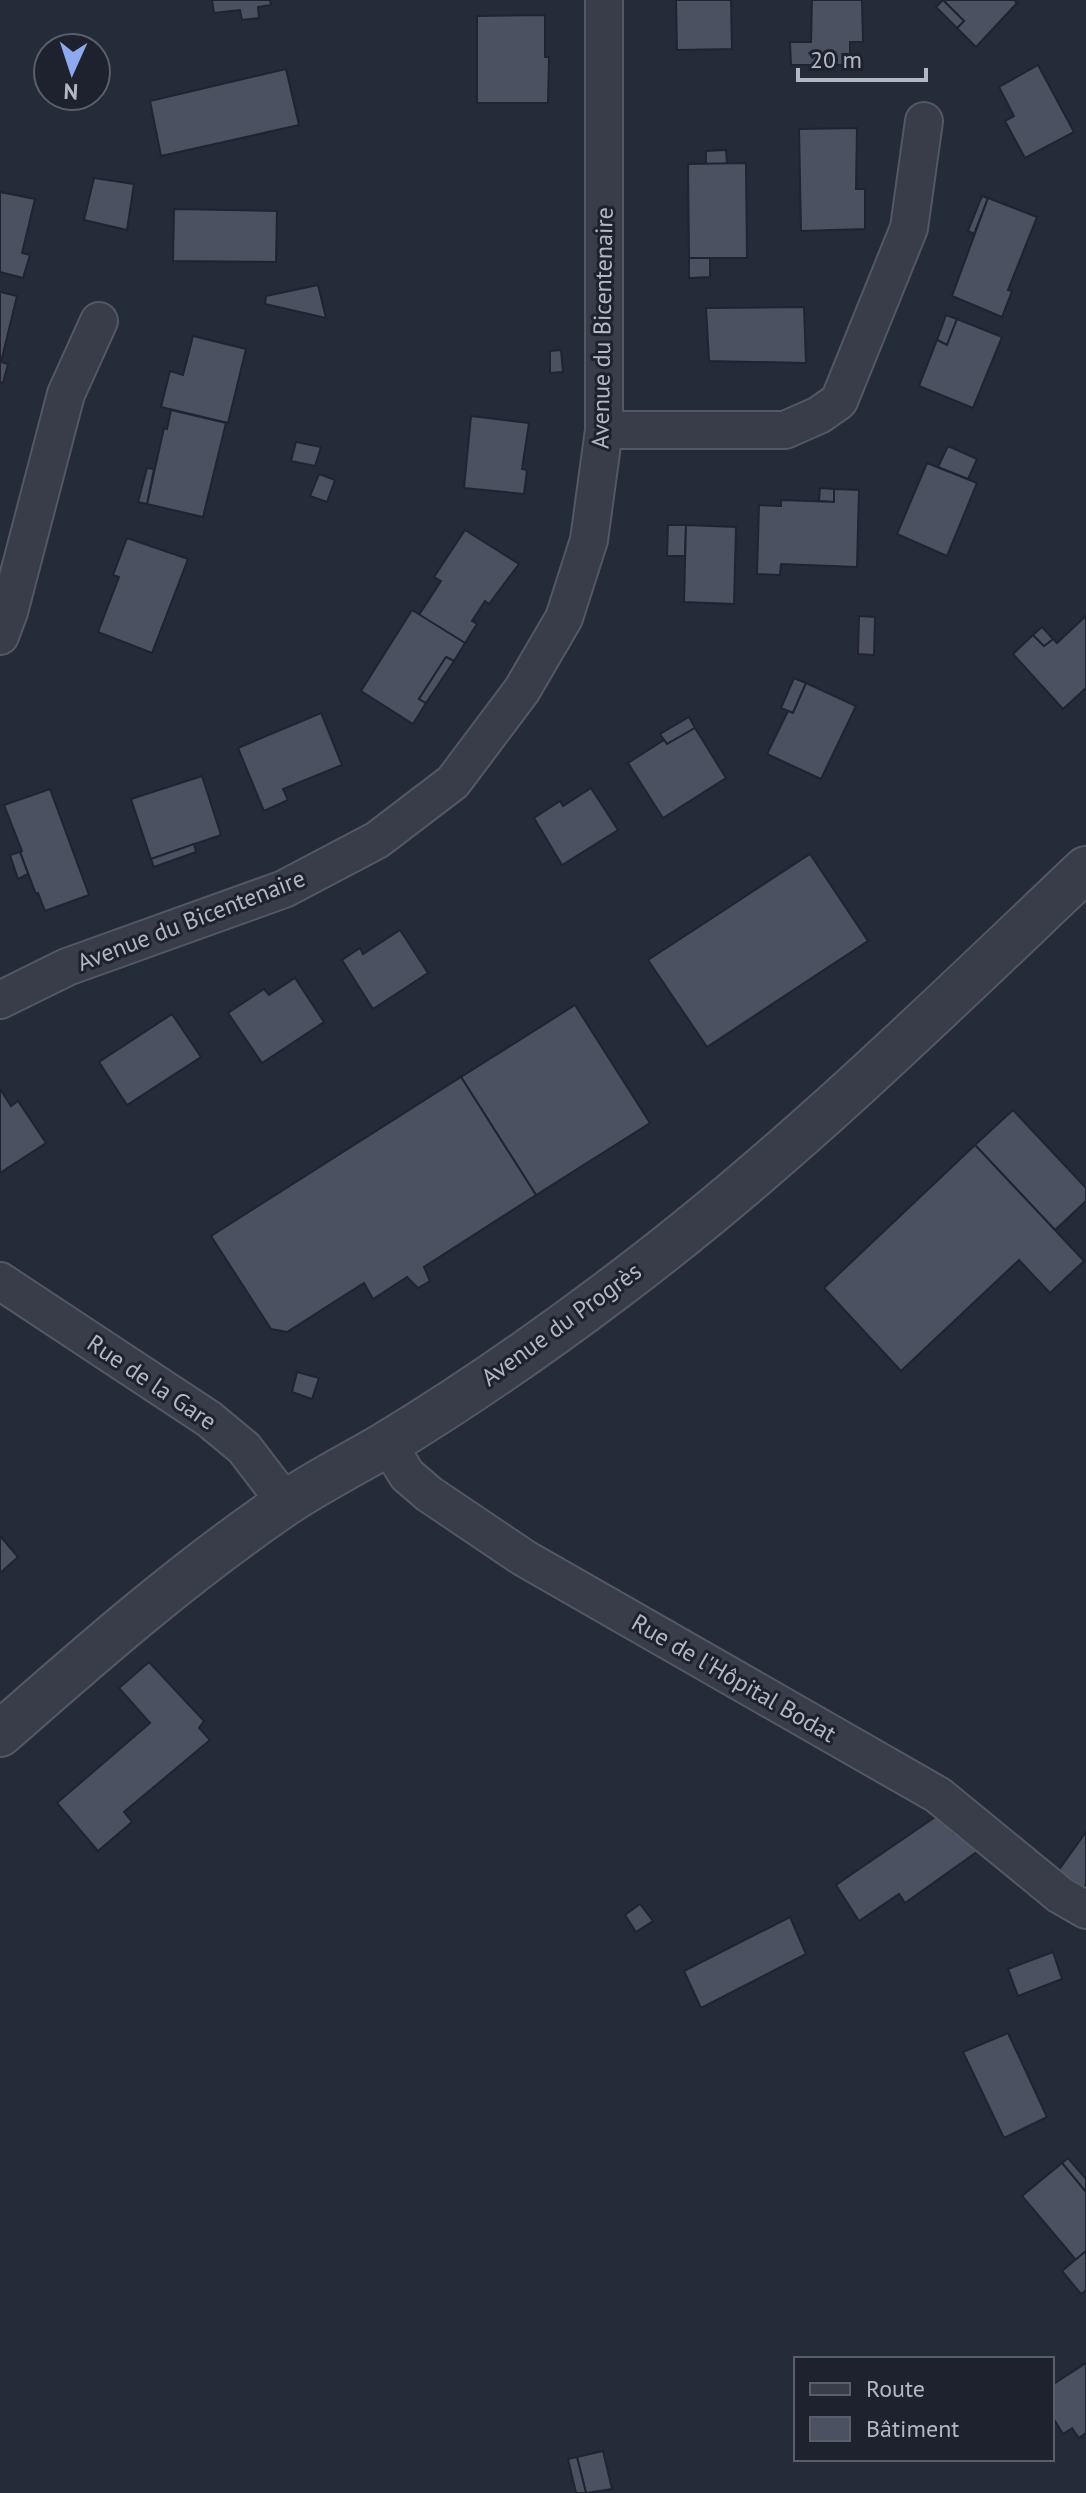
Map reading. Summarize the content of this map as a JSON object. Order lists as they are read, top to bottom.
{
  "streets": {
    "street": [
      "Avenue du Bicentenaire",
      "Avenue du Progrès",
      "Rue de la Gare",
      "Rue de l'Hôpital Bodat"
    ]
  },
  "crossings": [
    ["Avenue du Progrès", "Rue de la Gare"],
    ["Avenue du Progrès", "Rue de l'Hôpital Bodat"]
  ],
  "legend": ["Route", "Bâtiment"],
  "scale_bar": "20 m",
  "north": "bottom"
}
